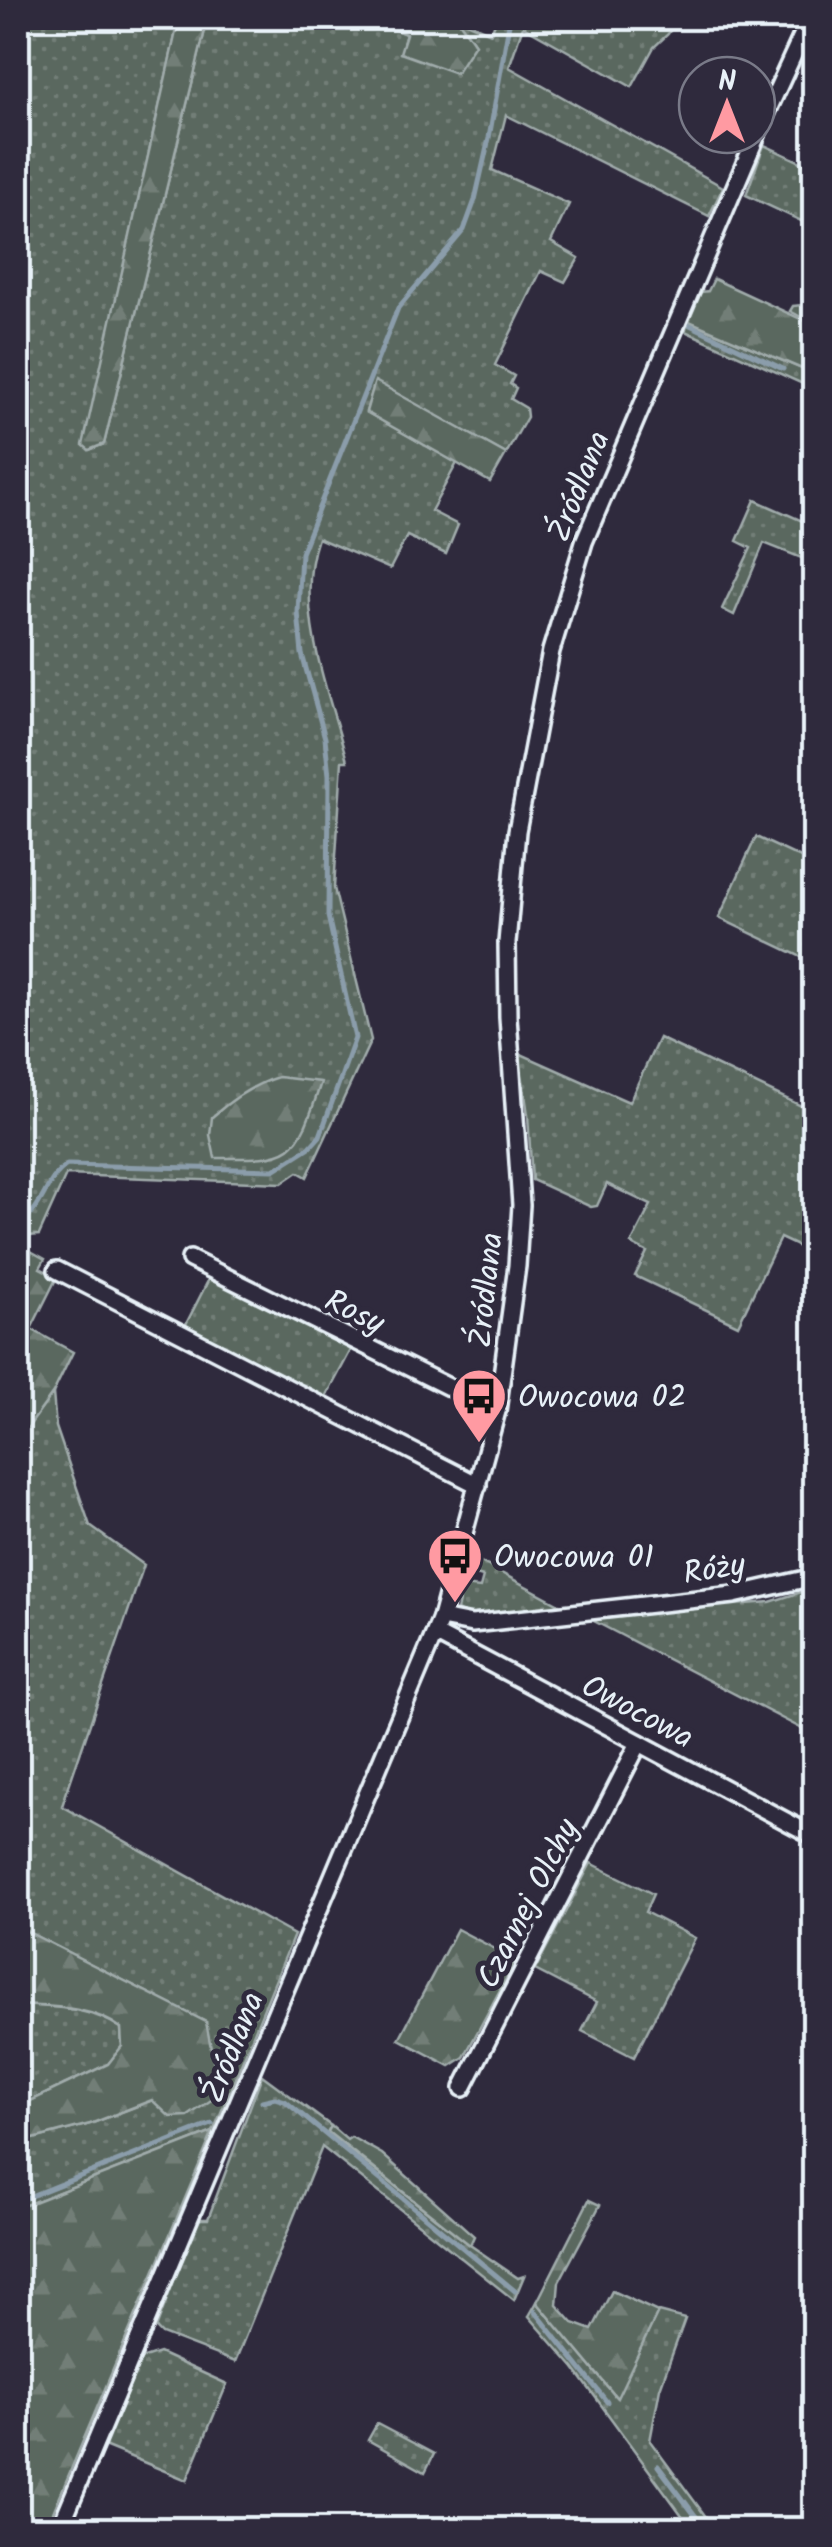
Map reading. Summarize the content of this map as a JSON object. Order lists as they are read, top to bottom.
{
  "streets": {
    "street": [
      "Źródlana",
      "Rosy",
      "Róży",
      "Owocowa",
      "Czarnej Olchy"
    ]
  },
  "crossings": [
    ["Źródlana", "Rosy"],
    ["Źródlana", "Róży"],
    ["Źródlana", "Owocowa"],
    ["Owocowa", "Czarnej Olchy"]
  ],
  "places": {
    "bus stop": ["Owocowa 02", "Owocowa 01"]
  },
  "north": "top"
}
